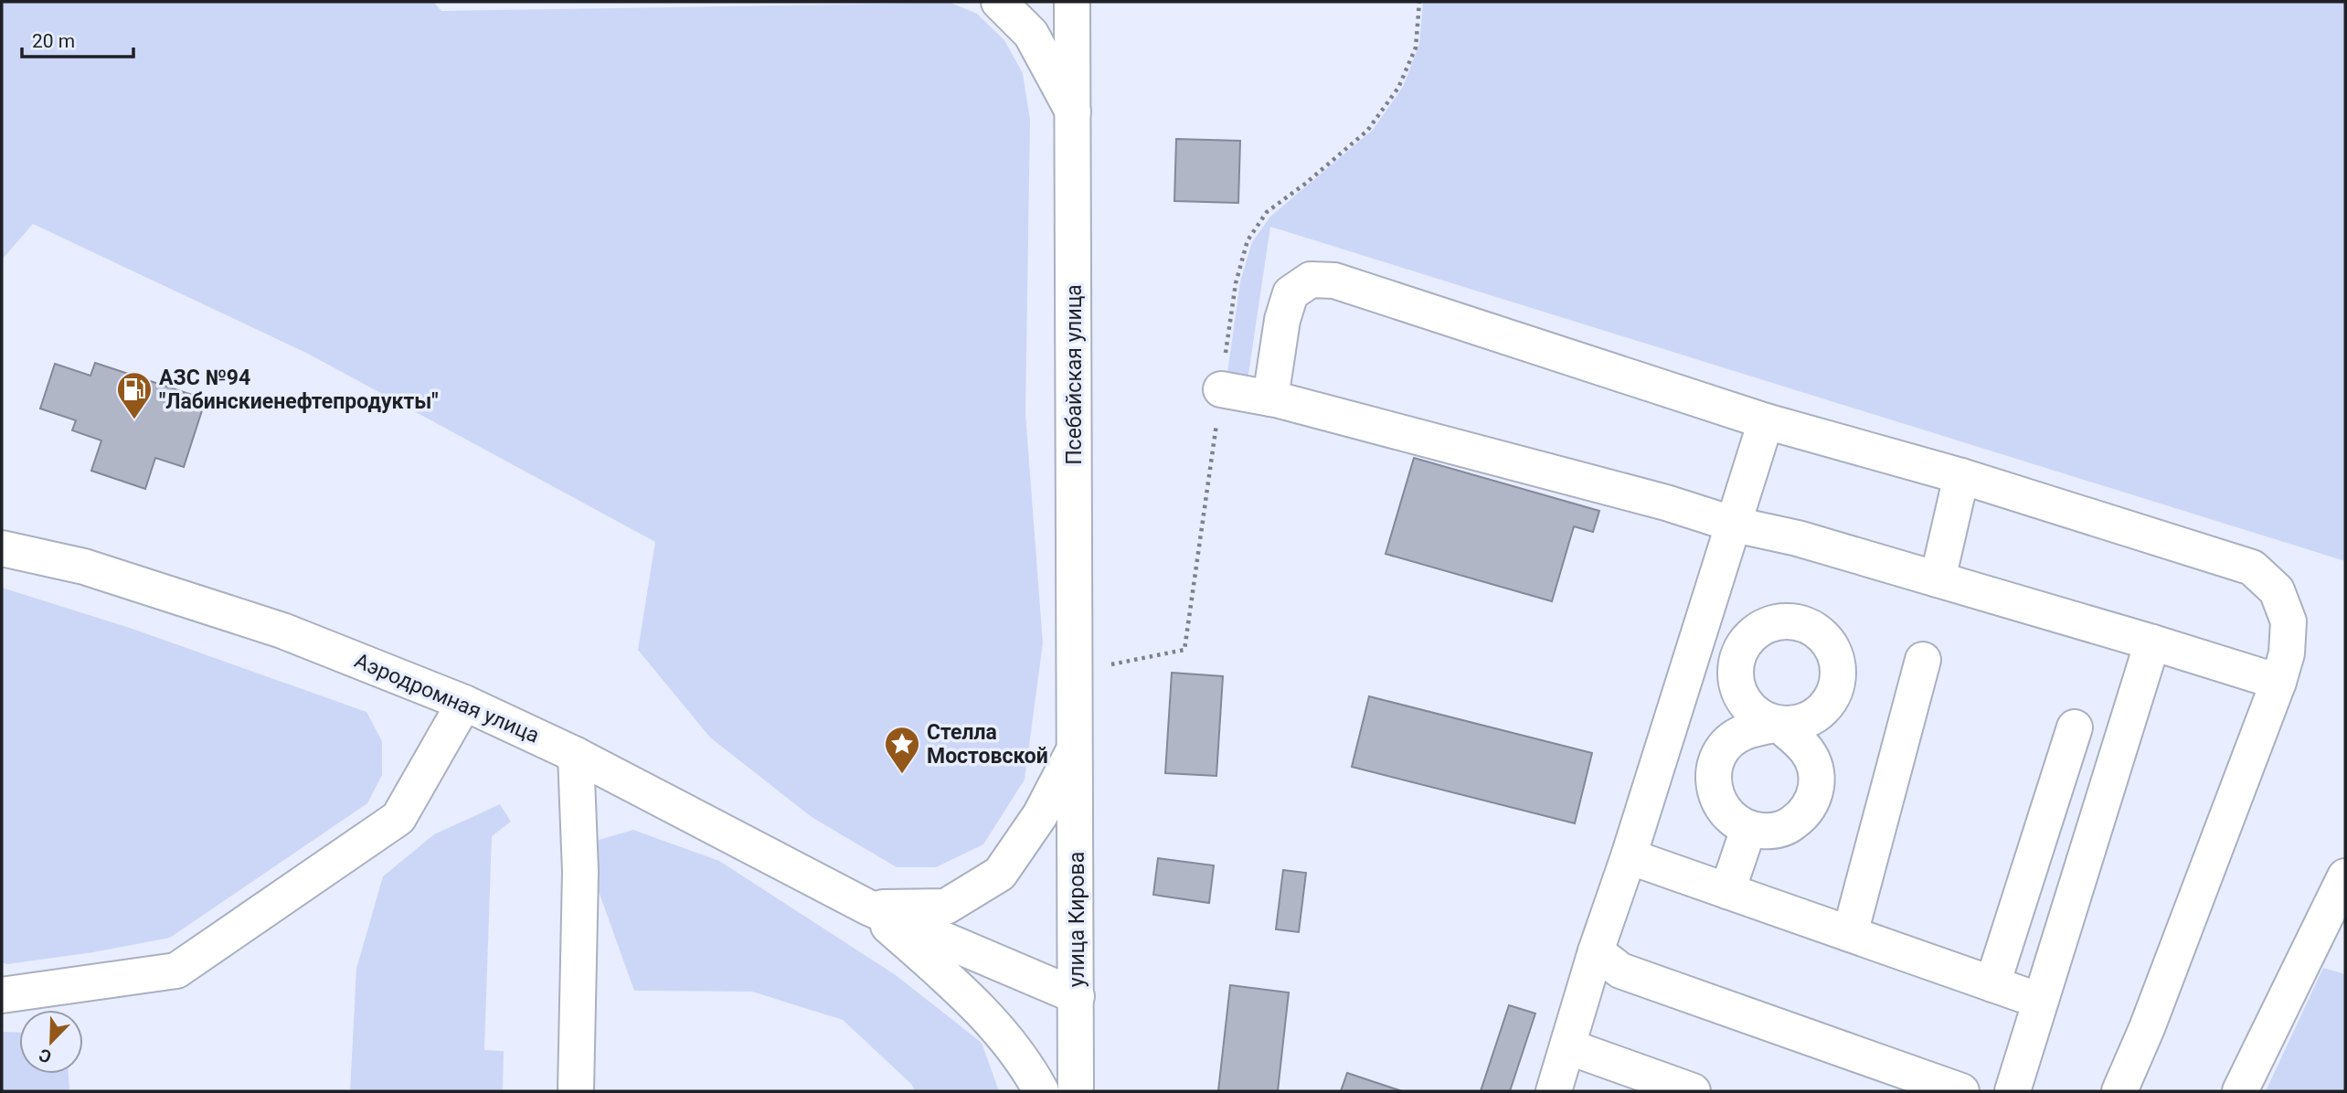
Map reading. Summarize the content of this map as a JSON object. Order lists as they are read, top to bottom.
{
  "streets": {
    "main road": ["Псебайская улица", "Аэродромная улица", "улица Кирова"]
  },
  "crossings": [
    ["Псебайская улица", "Аэродромная улица"],
    ["Псебайская улица", "улица Кирова"],
    ["Аэродромная улица", "улица Кирова"]
  ],
  "places": {
    "fuel station": ["АЗС №94 \"Лабинскиенефтепродукты\""],
    "place": ["Стелла Мостовской"]
  },
  "scale_bar": "20 m",
  "north": "bottom left"
}
